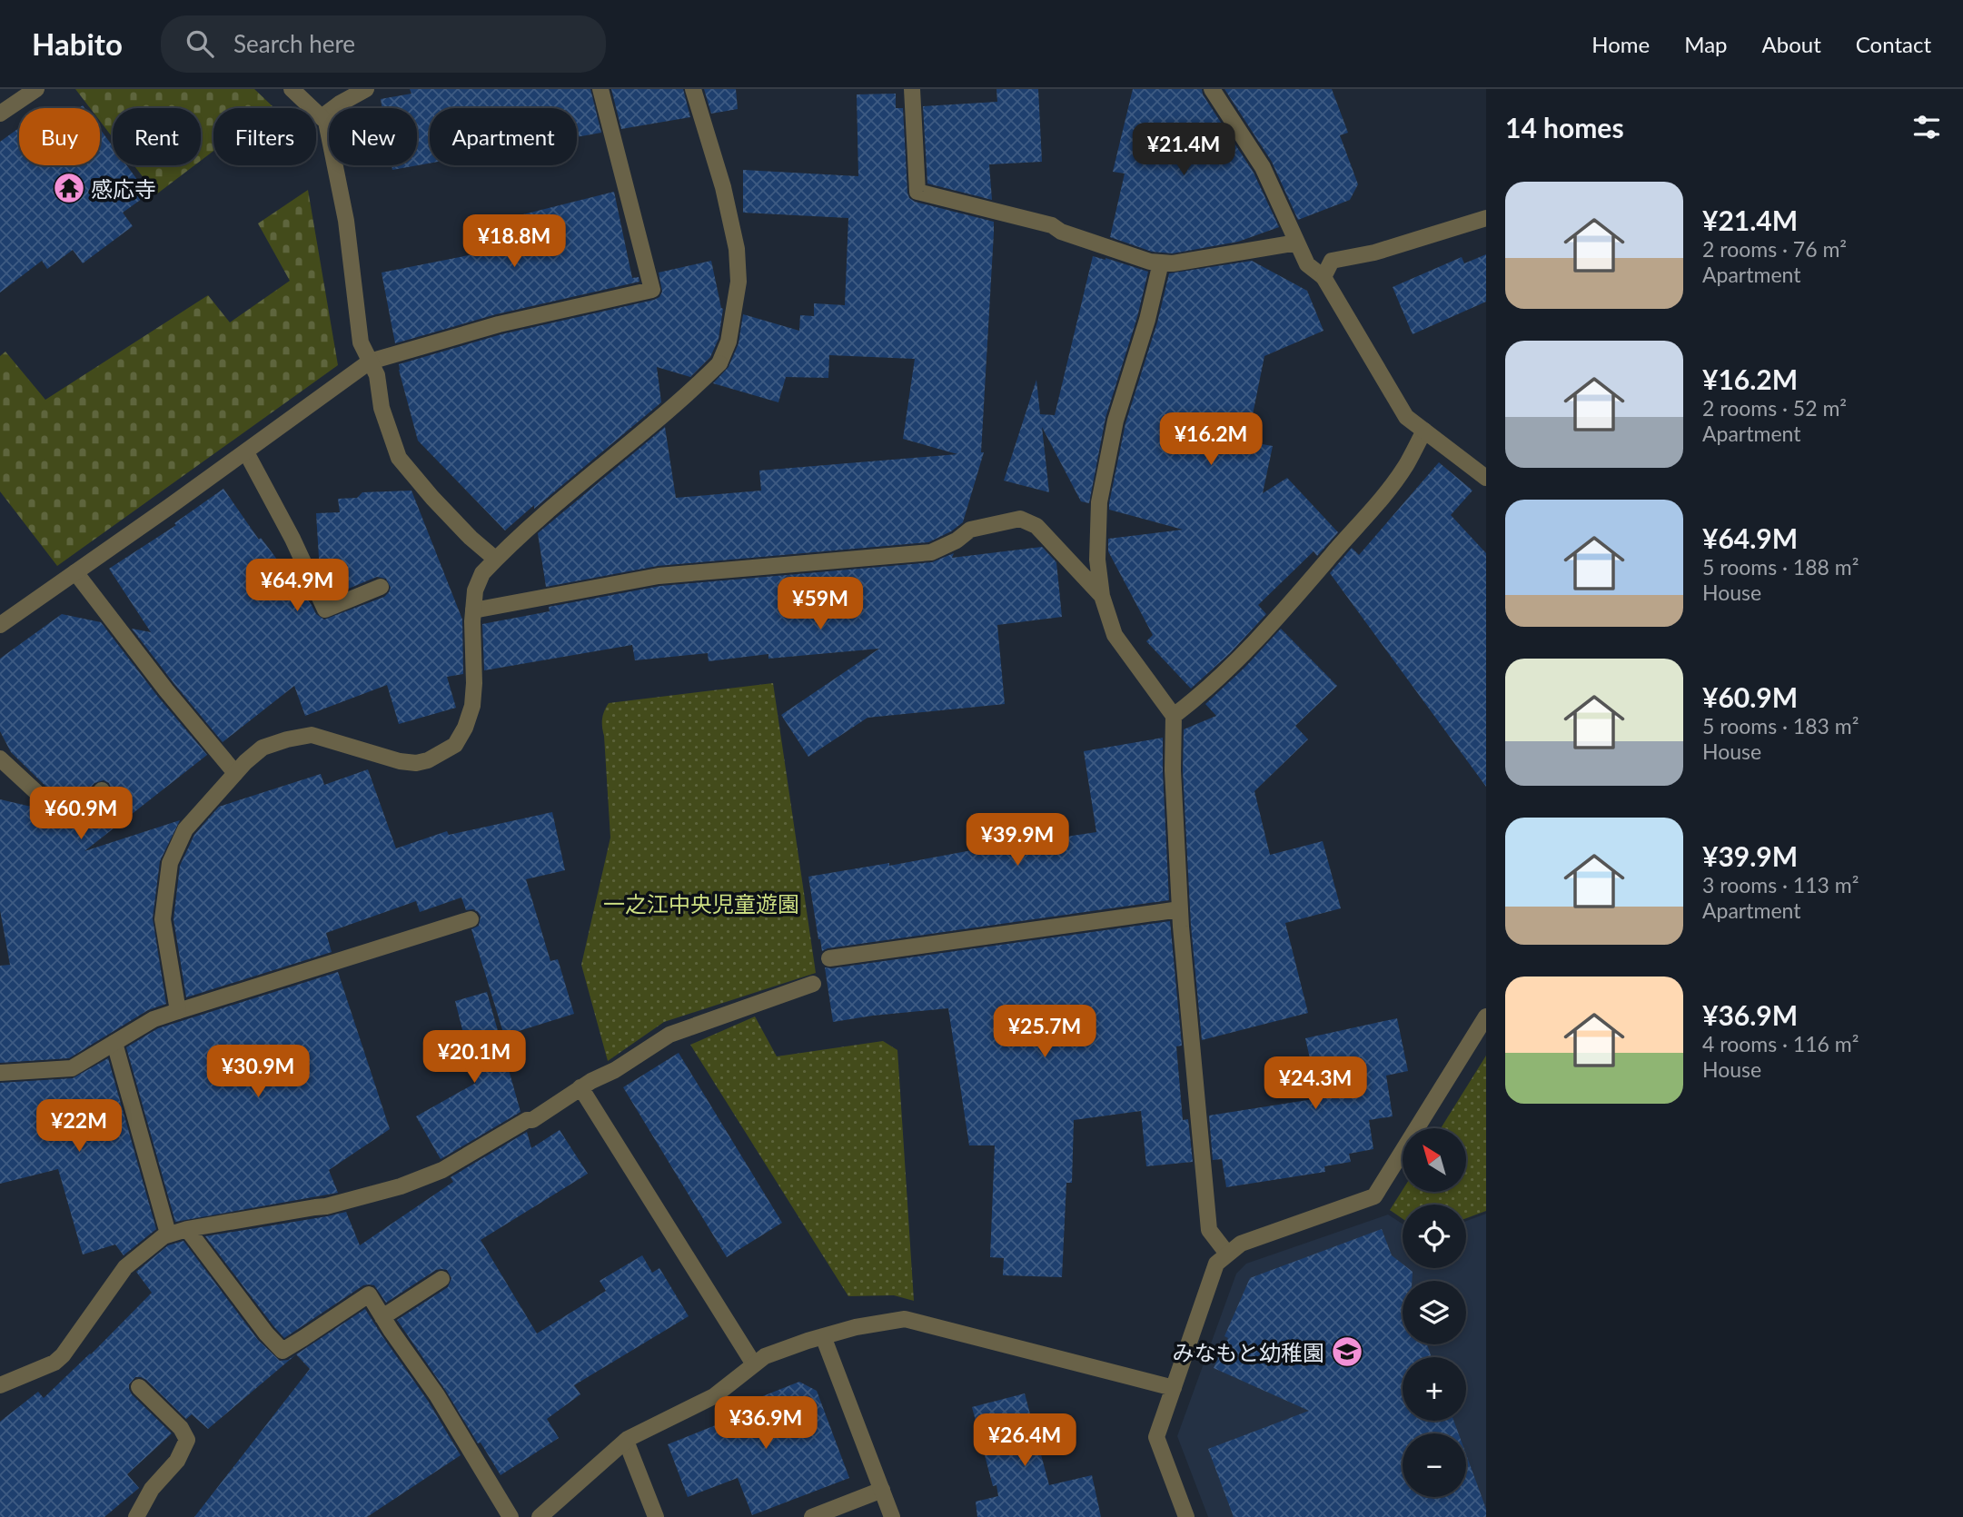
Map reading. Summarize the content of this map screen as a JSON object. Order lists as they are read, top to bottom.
{
  "parks": ["一之江中央児童遊園"],
  "places": {
    "temple": ["感応寺"],
    "school or university": ["みなもと幼稚園"]
  },
  "north": "top left",
  "page": {
    "header": "Habito",
    "search": "Search here",
    "nav": [
      "Home",
      "Map",
      "About",
      "Contact"
    ],
    "heading": "14 homes",
    "chip": [
      "Buy",
      "Rent",
      "Filters",
      "New",
      "Apartment"
    ],
    "price": [
      "¥21.4M",
      "¥18.8M",
      "¥16.2M",
      "¥64.9M",
      "¥59M",
      "¥60.9M",
      "¥39.9M",
      "¥25.7M",
      "¥20.1M",
      "¥30.9M",
      "¥24.3M",
      "¥22M",
      "¥36.9M",
      "¥26.4M"
    ],
    "list": [
      {
        "name": "¥21.4M",
        "note": "2 rooms · 76 m² · Apartment"
      },
      {
        "name": "¥16.2M",
        "note": "2 rooms · 52 m² · Apartment"
      },
      {
        "name": "¥64.9M",
        "note": "5 rooms · 188 m² · House"
      },
      {
        "name": "¥60.9M",
        "note": "5 rooms · 183 m² · House"
      },
      {
        "name": "¥39.9M",
        "note": "3 rooms · 113 m² · Apartment"
      },
      {
        "name": "¥36.9M",
        "note": "4 rooms · 116 m² · House"
      }
    ],
    "map_buttons": ["+", "−"]
  }
}
